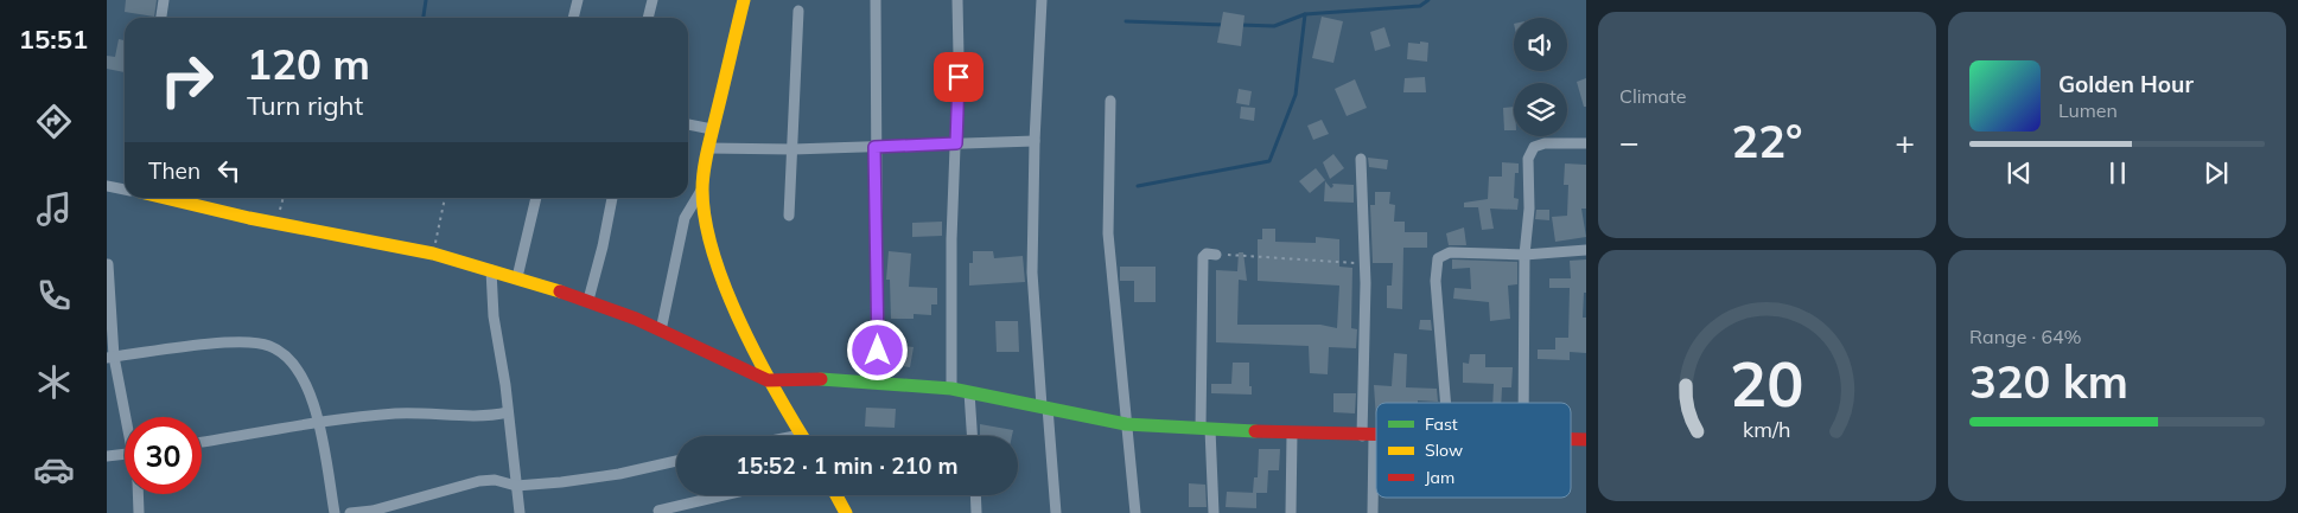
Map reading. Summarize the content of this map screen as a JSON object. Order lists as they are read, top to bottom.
{
  "legend": ["Fast", "Slow", "Jam"],
  "page": {
    "tabs": "15:51",
    "tile": [
      "Climate",
      ["Range · 64%", "320 km"]
    ],
    "turn": ["120 m", "Turn right"],
    "song": ["Golden Hour", "Lumen"],
    "heat": ["−", "22°", "+"],
    "then": "Then",
    "limit": "30",
    "trip": "15:52 · 1 min · 210 m",
    "gauge": ["20", "km/h"]
  }
}
